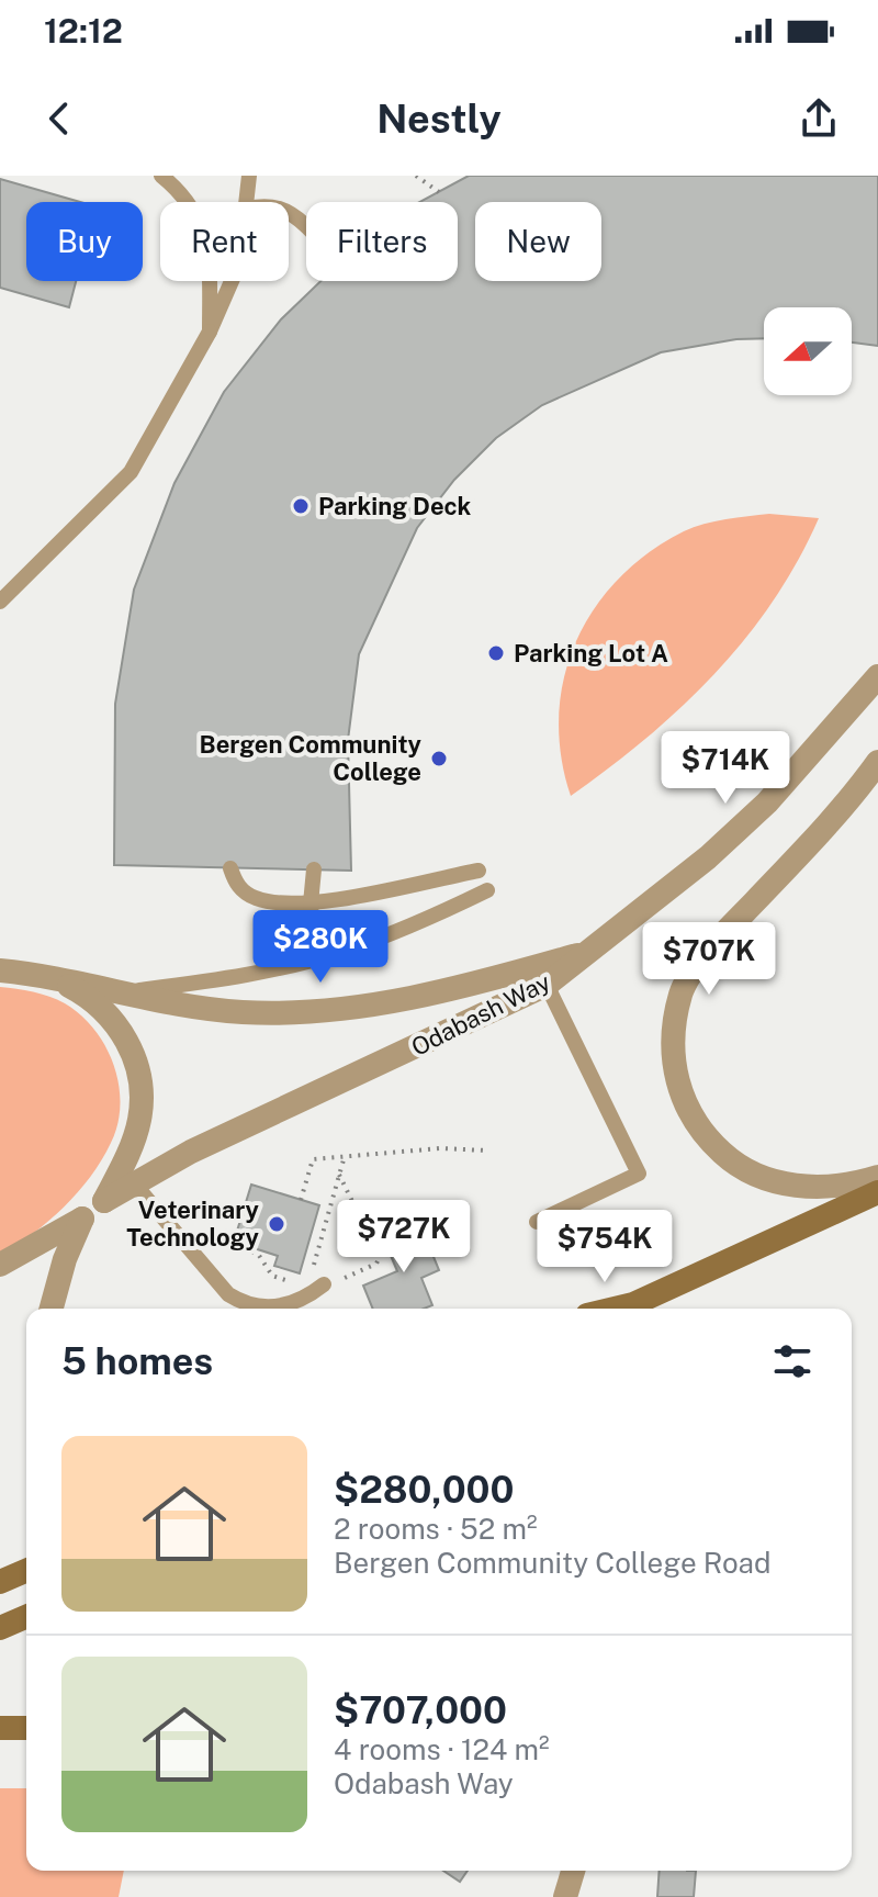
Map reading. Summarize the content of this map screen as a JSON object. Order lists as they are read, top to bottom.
{
  "streets": {
    "street": ["Odabash Way"]
  },
  "places": [
    "Parking Deck",
    "Parking Lot A",
    "Bergen Community College",
    "Veterinary Technology"
  ],
  "north": "left",
  "page": {
    "status": "12:12",
    "header": "Nestly",
    "chip": [
      "Buy",
      "Rent",
      "Filters",
      "New"
    ],
    "price": [
      "$714K",
      "$280K",
      "$707K",
      "$727K",
      "$754K"
    ],
    "heading": "5 homes",
    "list": [
      {
        "name": "$280,000",
        "note": "2 rooms · 52 m² · Bergen Community College Road"
      },
      {
        "name": "$707,000",
        "note": "4 rooms · 124 m² · Odabash Way"
      }
    ]
  }
}
